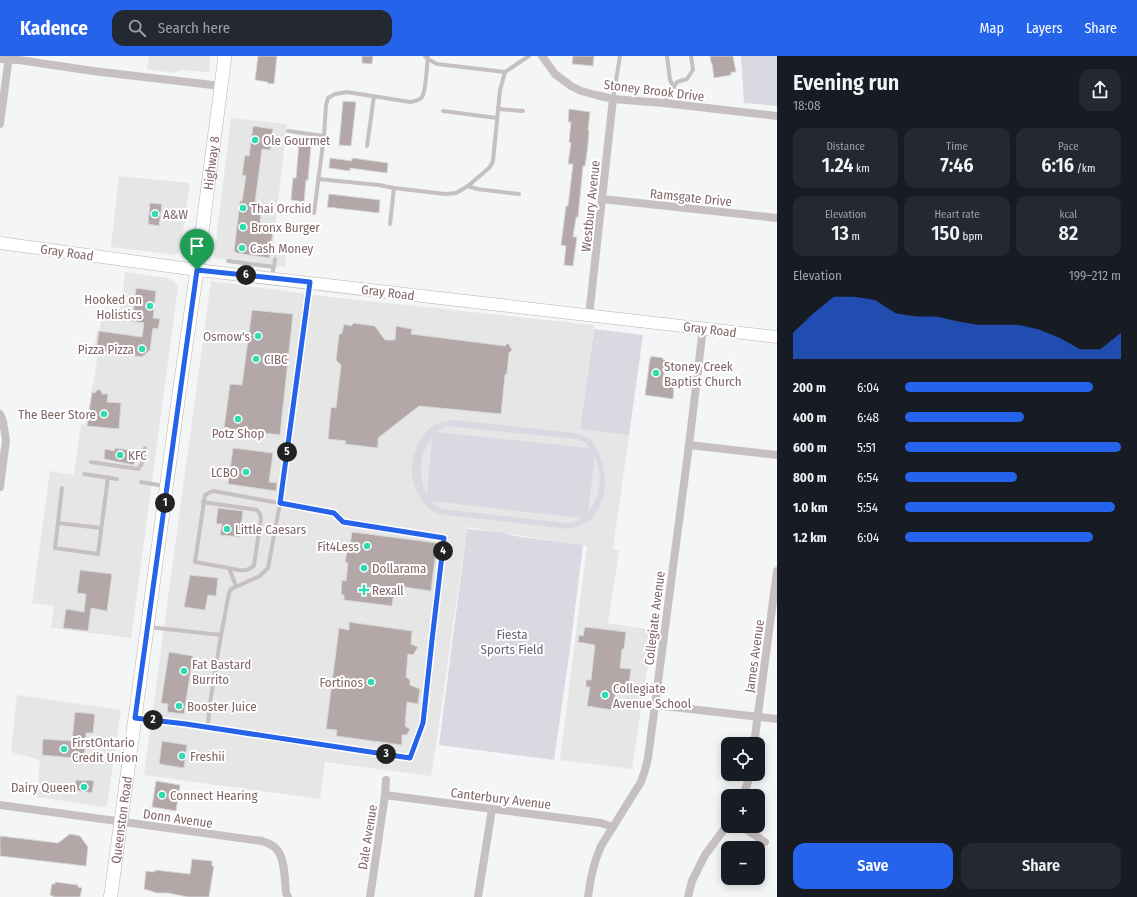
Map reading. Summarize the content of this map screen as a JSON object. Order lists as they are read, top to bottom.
{
  "streets": {
    "main road": ["Highway 8", "Gray Road", "Queenston Road"],
    "street": [
      "Stoney Brook Drive",
      "Ramsgate Drive",
      "Westbury Avenue",
      "Collegiate Avenue",
      "James Avenue",
      "Canterbury Avenue",
      "Donn Avenue",
      "Dale Avenue"
    ]
  },
  "crossings": [
    ["Stoney Brook Drive", "Westbury Avenue"],
    ["Highway 8", "Gray Road"],
    ["Highway 8", "Queenston Road"],
    ["Ramsgate Drive", "Westbury Avenue"],
    ["Westbury Avenue", "Gray Road"],
    ["Gray Road", "Collegiate Avenue"],
    ["Gray Road", "Queenston Road"],
    ["Collegiate Avenue", "Canterbury Avenue"],
    ["Canterbury Avenue", "Dale Avenue"],
    ["Donn Avenue", "Queenston Road"]
  ],
  "parks": ["Fiesta Sports Field"],
  "places": {
    "other": [
      "Ole Gourmet",
      "Thai Orchid",
      "A&W",
      "Bronx Burger",
      "Cash Money",
      "Hooked on Holistics",
      "Osmow's",
      "Pizza Pizza",
      "CIBC",
      "Stoney Creek Baptist Church",
      "The Beer Store",
      "Potz Shop",
      "KFC",
      "LCBO",
      "Little Caesars",
      "Fit4Less",
      "Dollarama",
      "Fat Bastard Burrito",
      "Fortinos",
      "Collegiate Avenue School",
      "Booster Juice",
      "FirstOntario Credit Union",
      "Freshii",
      "Dairy Queen",
      "Connect Hearing"
    ],
    "health": ["Rexall"]
  },
  "page": {
    "header": "Kadence",
    "search": "Search here",
    "nav": ["Map", "Layers", "Share"],
    "heading": ["Evening run", "18:08"],
    "stats": [
      ["Distance", "1.24 km"],
      ["Time", "7:46"],
      ["Pace", "6:16 /km"],
      ["Elevation", "13 m"],
      ["Heart rate", "150 bpm"],
      ["kcal", "82"]
    ],
    "chart": ["Elevation", "199–212 m"],
    "pins": [
      "6",
      "5",
      "1",
      "4",
      "2",
      "3"
    ],
    "list": [
      {
        "name": "200 m",
        "note": "6:04"
      },
      {
        "name": "400 m",
        "note": "6:48"
      },
      {
        "name": "600 m",
        "note": "5:51"
      },
      {
        "name": "800 m",
        "note": "6:54"
      },
      {
        "name": "1.0 km",
        "note": "5:54"
      },
      {
        "name": "1.2 km",
        "note": "6:04"
      }
    ],
    "map_buttons": ["+", "−"],
    "buttons": ["Save", "Share"]
  }
}
